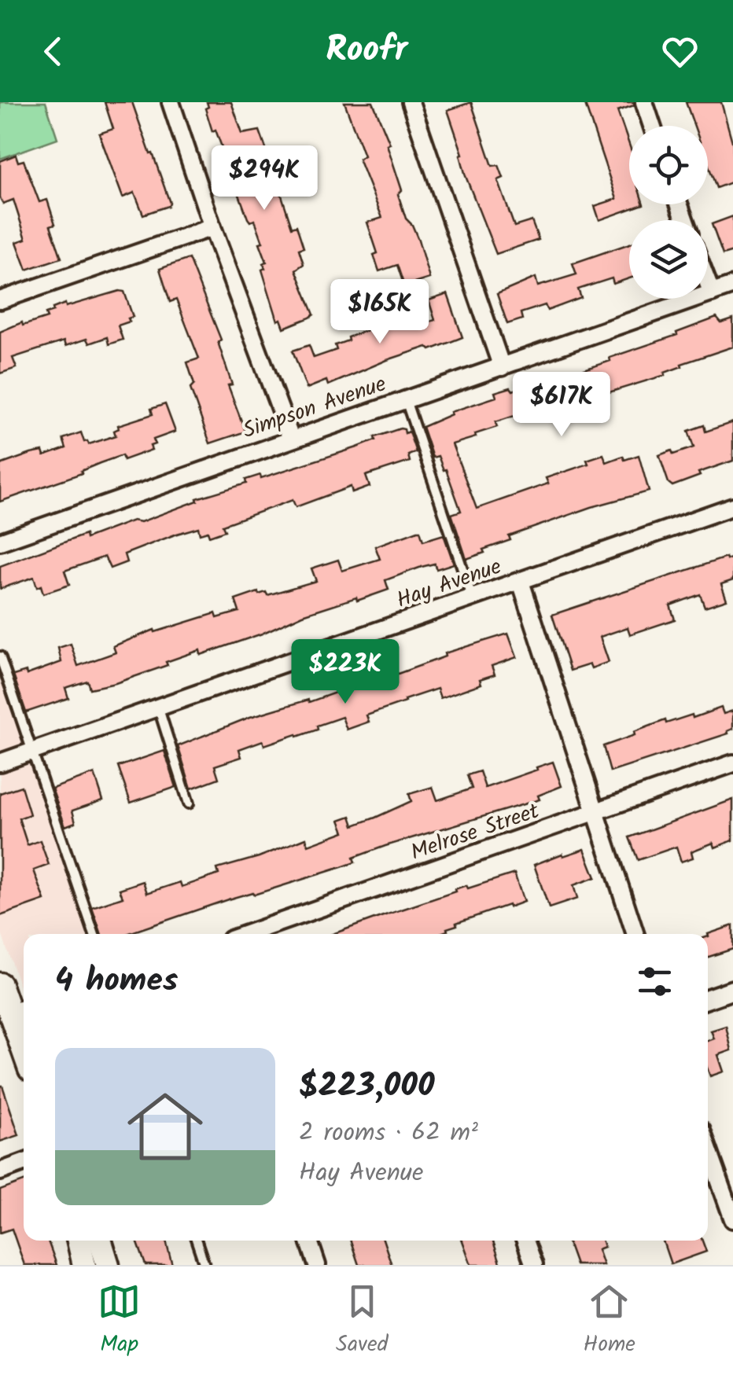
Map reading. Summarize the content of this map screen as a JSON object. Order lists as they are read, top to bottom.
{
  "streets": {
    "street": ["Simpson Avenue", "Hay Avenue", "Melrose Street"]
  },
  "page": {
    "header": "Roofr",
    "price": [
      "$294K",
      "$165K",
      "$617K",
      "$223K"
    ],
    "heading": "4 homes",
    "list": [
      {
        "name": "$223,000",
        "note": "2 rooms · 62 m² · Hay Avenue"
      }
    ],
    "tabs": ["Map", "Saved", "Home"]
  }
}
